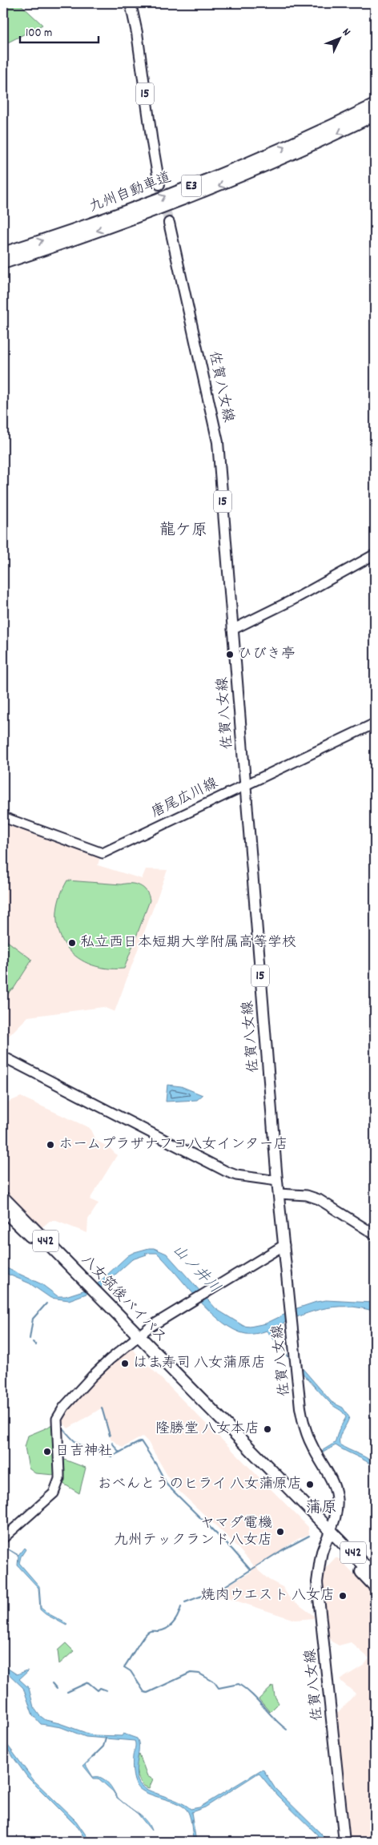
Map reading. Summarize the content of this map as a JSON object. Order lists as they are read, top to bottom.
{
  "streets": {
    "highway": [
      "E3",
      "九州自動車道",
      "442",
      "八女筑後バイパス"
    ],
    "main road": ["15", "佐賀八女線"],
    "street": ["唐尾広川線"]
  },
  "crossings": [
    ["佐賀八女線", "唐尾広川線"],
    ["佐賀八女線", "八女筑後バイパス"]
  ],
  "districts": ["龍ケ原", "蒲原"],
  "water": ["山ノ井川"],
  "places": [
    "ひびき亭",
    "私立西日本短期大学附属高等学校",
    "ホームプラザナフコ八女インター店",
    "はま寿司 八女蒲原店",
    "隆勝堂 八女本店",
    "日吉神社",
    "おべんとうのヒライ 八女蒲原店",
    "ヤマダ電機 九州テックランド八女店",
    "焼肉ウエスト 八女店"
  ],
  "scale_bar": "100 m",
  "north": "top right"
}
